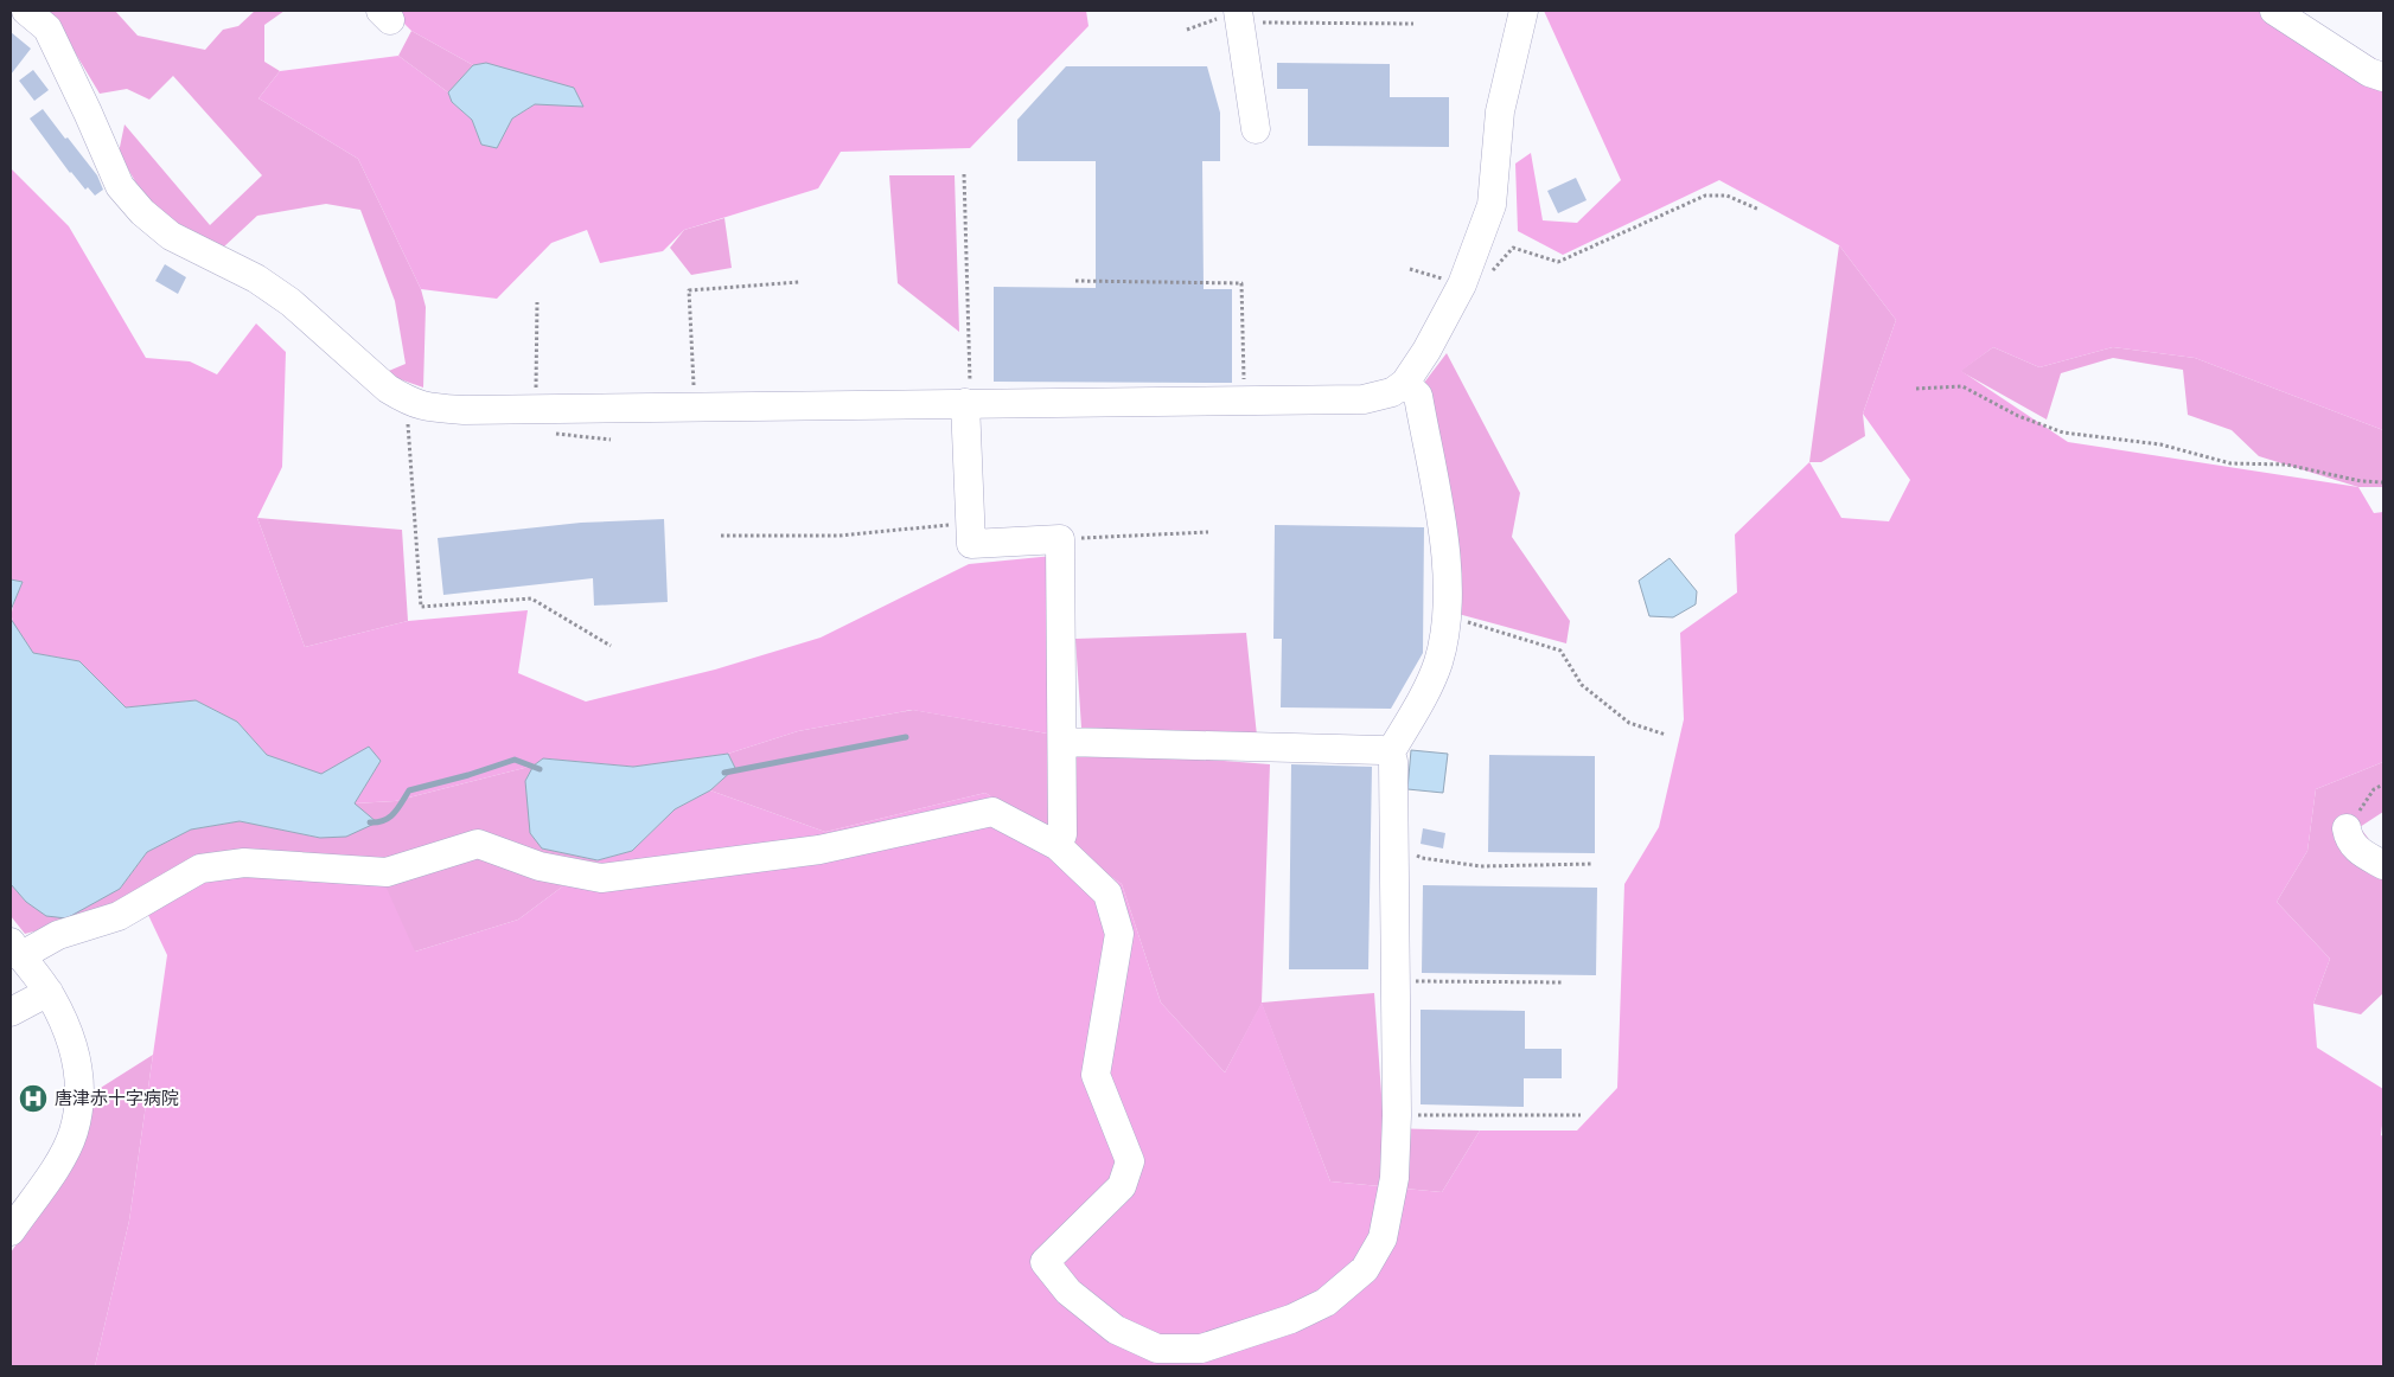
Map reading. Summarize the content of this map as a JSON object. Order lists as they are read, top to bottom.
{
  "places": {
    "hospital": ["唐津赤十字病院"]
  }
}
